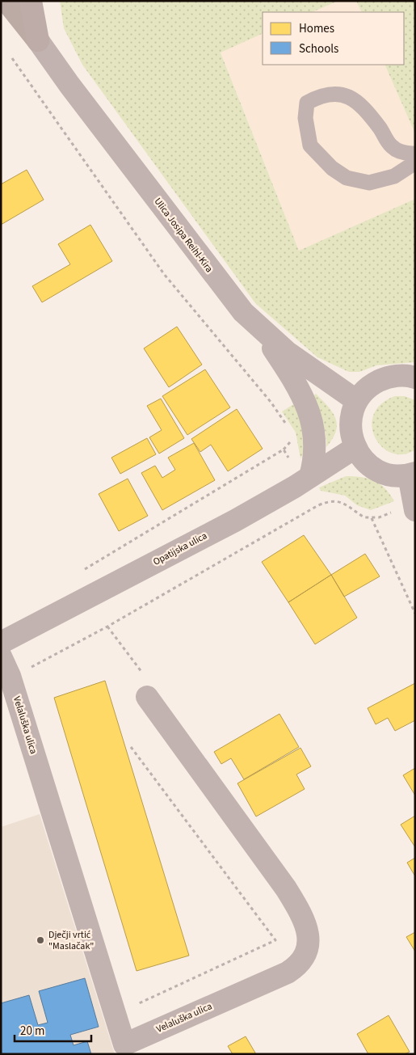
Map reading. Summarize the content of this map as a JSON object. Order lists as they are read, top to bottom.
{
  "streets": {
    "street": ["Ulica Josipa Reihl-Kira", "Opatijska ulica", "Velaluška ulica"]
  },
  "places": ["Dječji vrtić \"Maslačak\""],
  "legend": ["Homes", "Schools"],
  "scale_bar": "20 m"
}
